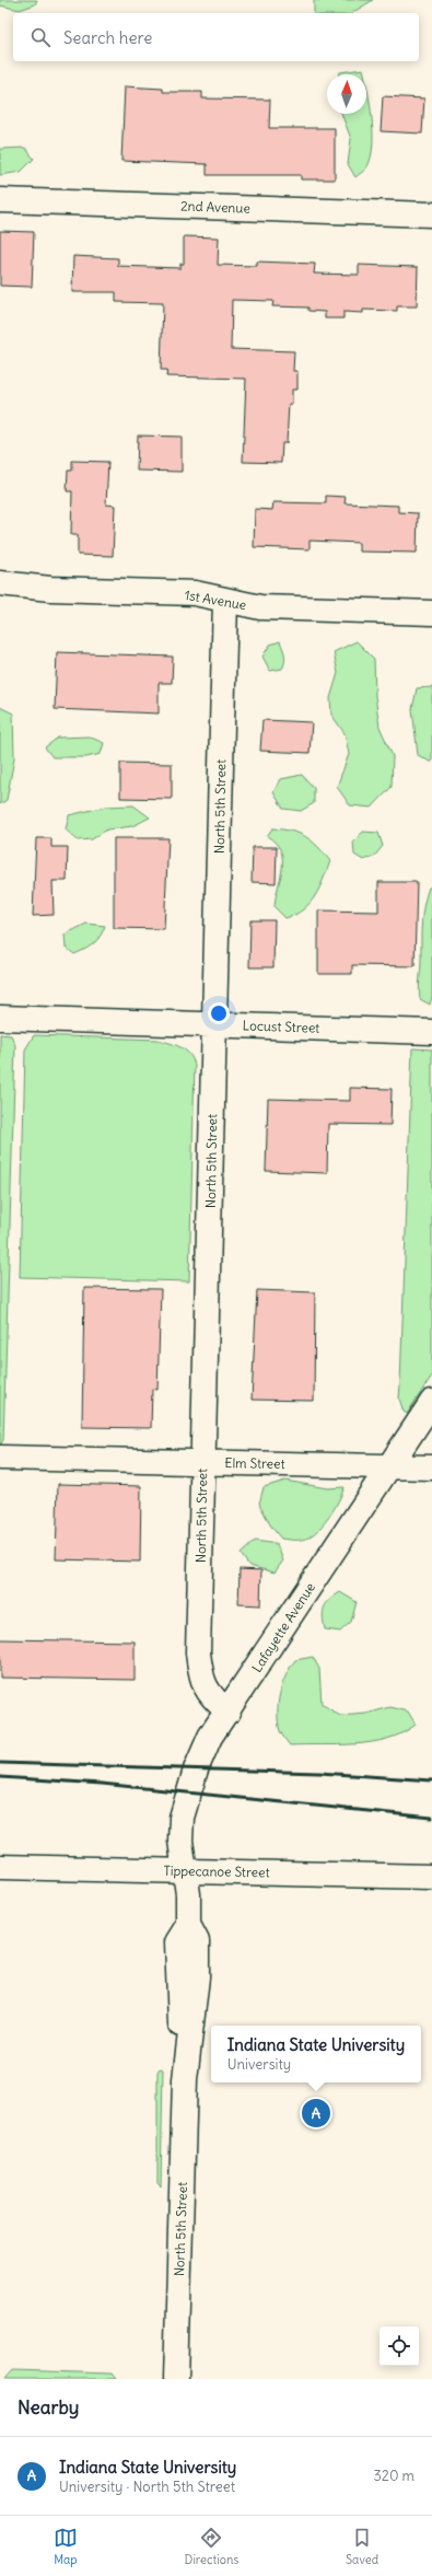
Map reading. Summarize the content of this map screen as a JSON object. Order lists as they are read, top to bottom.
{
  "streets": {
    "street": [
      "2nd Avenue",
      "1st Avenue",
      "North 5th Street",
      "Locust Street",
      "Elm Street",
      "Lafayette Avenue",
      "Tippecanoe Street"
    ]
  },
  "crossings": [
    ["1st Avenue", "North 5th Street"],
    ["North 5th Street", "Locust Street"],
    ["North 5th Street", "Elm Street"],
    ["North 5th Street", "Lafayette Avenue"],
    ["North 5th Street", "Tippecanoe Street"],
    ["Elm Street", "Lafayette Avenue"],
    ["Lafayette Avenue", "Tippecanoe Street"]
  ],
  "north": "top",
  "page": {
    "search": "Search here",
    "popup": ["Indiana State University", "University"],
    "pins": "A",
    "heading": "Nearby",
    "list": [
      {
        "mark": "A",
        "name": "Indiana State University",
        "note": "University · North 5th Street",
        "value": "320 m"
      }
    ],
    "nav": ["Map", "Directions", "Saved"]
  }
}
